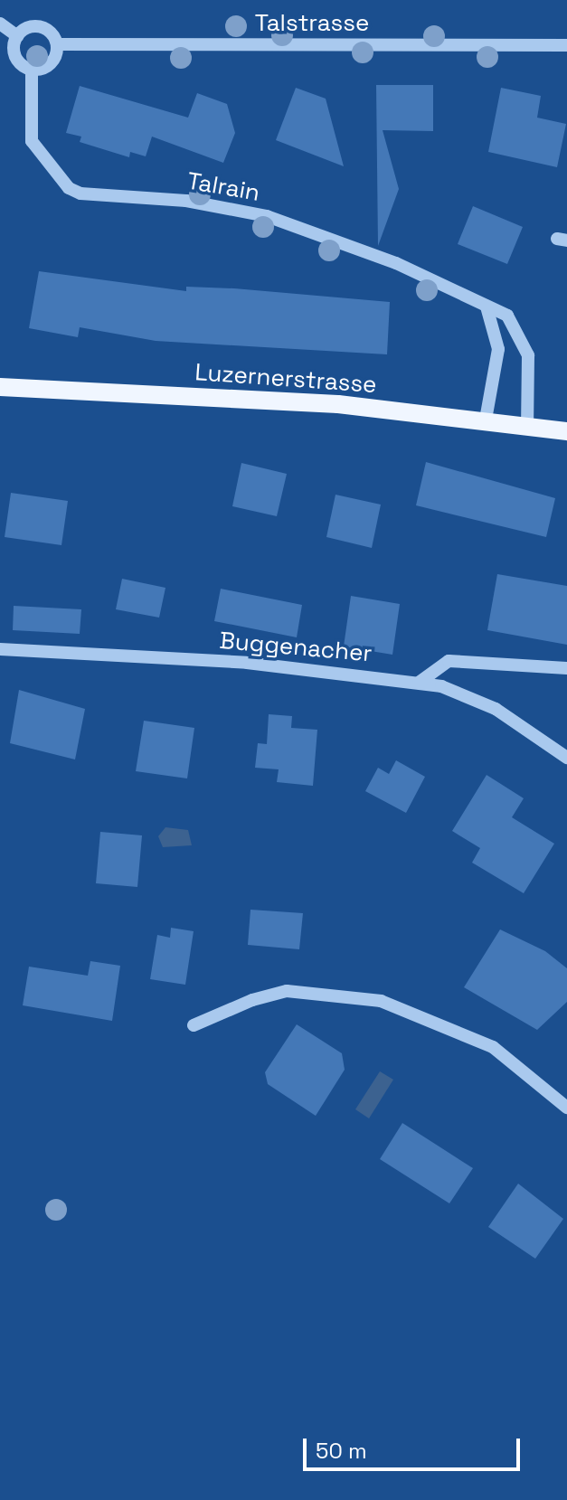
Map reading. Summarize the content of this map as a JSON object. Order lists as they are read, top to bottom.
{
  "streets": {
    "main road": ["Luzernerstrasse"],
    "street": ["Talstrasse", "Talrain", "Buggenacher"]
  },
  "crossings": [
    ["Talstrasse", "Talrain"],
    ["Talrain", "Luzernerstrasse"]
  ],
  "scale_bar": "50 m"
}
